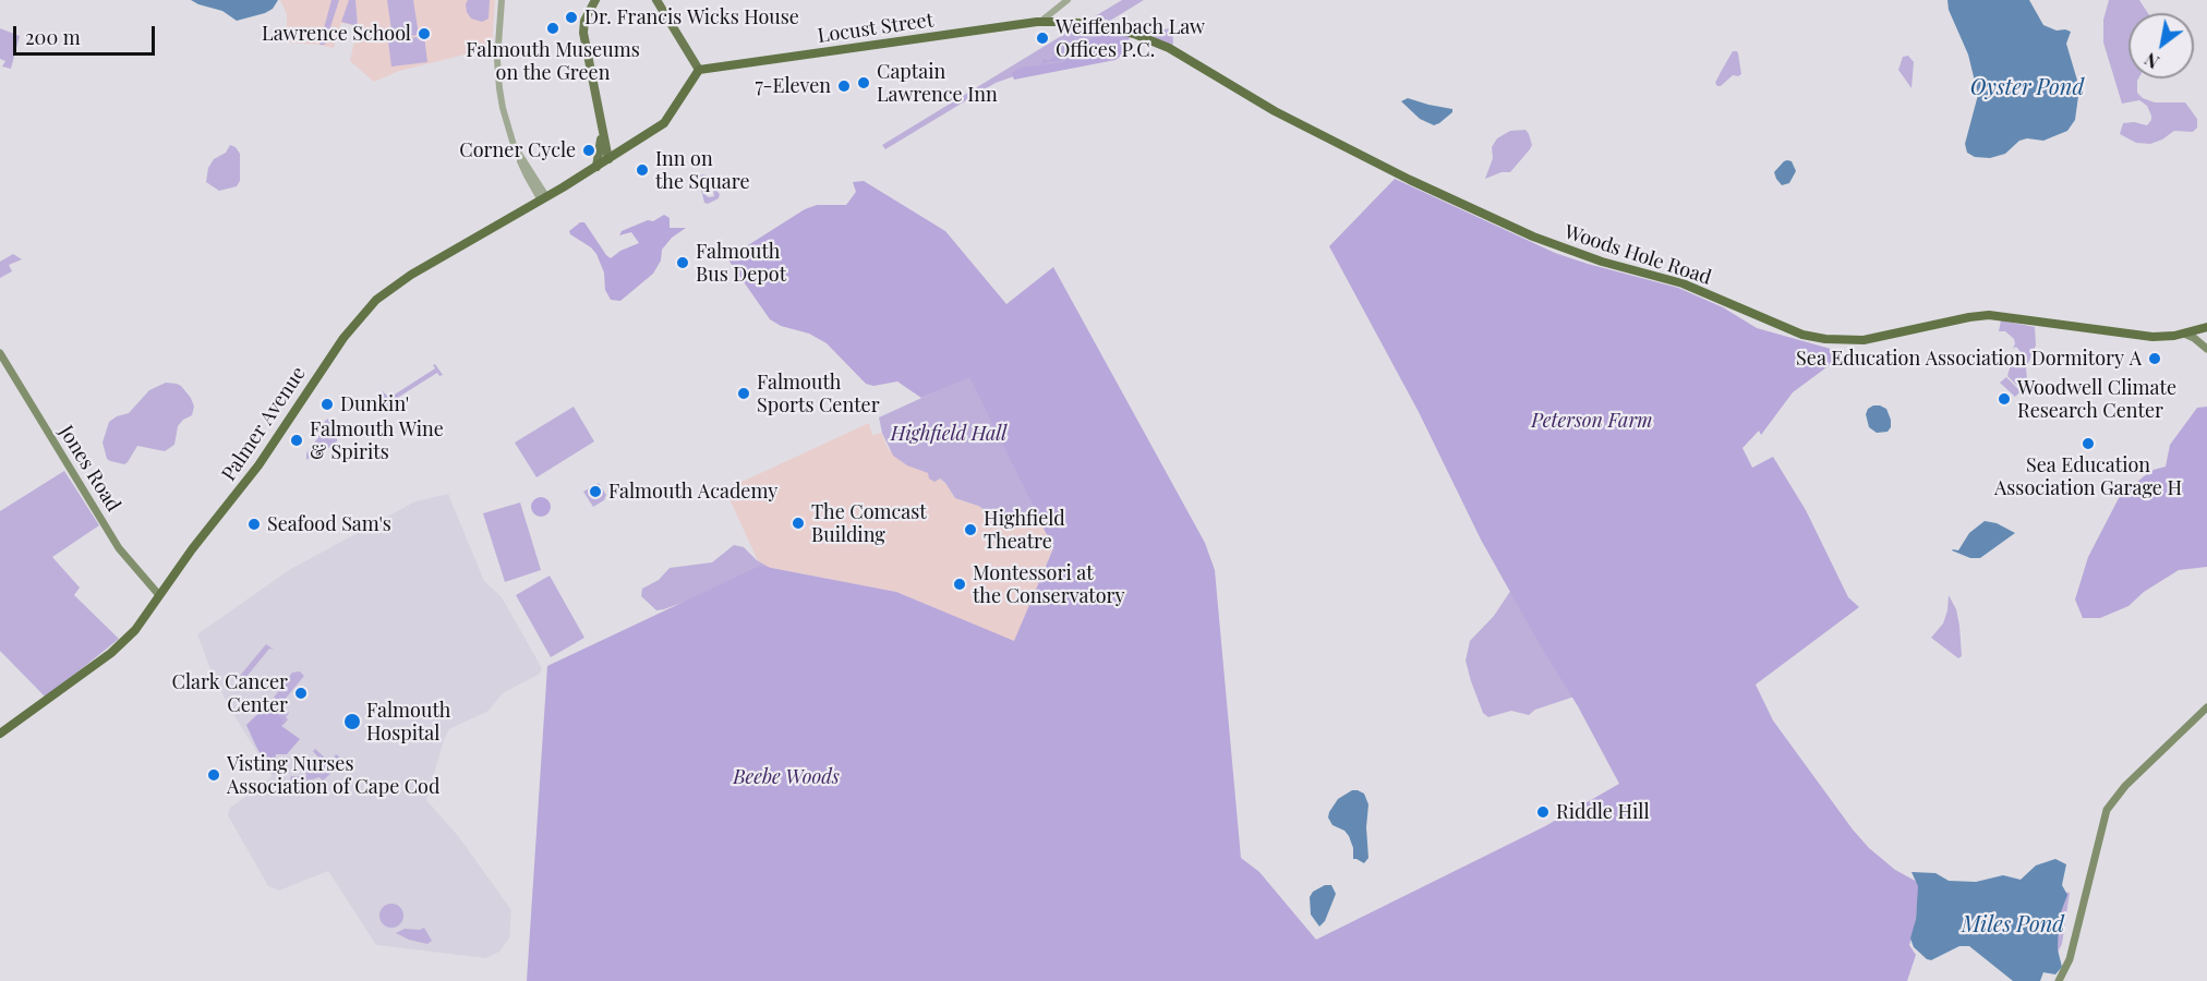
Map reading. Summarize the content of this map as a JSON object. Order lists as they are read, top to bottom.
{
  "streets": {
    "highway": ["Locust Street", "Woods Hole Road", "Palmer Avenue"],
    "main road": ["Jones Road"]
  },
  "crossings": [
    ["Locust Street", "Woods Hole Road"],
    ["Locust Street", "Palmer Avenue"],
    ["Palmer Avenue", "Jones Road"]
  ],
  "water": ["Oyster Pond", "Miles Pond"],
  "parks": ["Peterson Farm", "Highfield Hall", "Beebe Woods"],
  "places": [
    "Dr. Francis Wicks House",
    "Falmouth Museums on the Green",
    "Lawrence School",
    "Weiffenbach Law Offices P.C.",
    "Captain Lawrence Inn",
    "7-Eleven",
    "Corner Cycle",
    "Inn on the Square",
    "Falmouth Bus Depot",
    "Sea Education Association Dormitory A",
    "Falmouth Sports Center",
    "Woodwell Climate Research Center",
    "Dunkin'",
    "Falmouth Wine & Spirits",
    "Sea Education Association Garage H",
    "Falmouth Academy",
    "The Comcast Building",
    "Seafood Sam's",
    "Highfield Theatre",
    "Montessori at the Conservatory",
    "Clark Cancer Center",
    "Falmouth Hospital",
    "Visting Nurses Association of Cape Cod",
    "Riddle Hill"
  ],
  "scale_bar": "200 m",
  "north": "bottom left"
}
